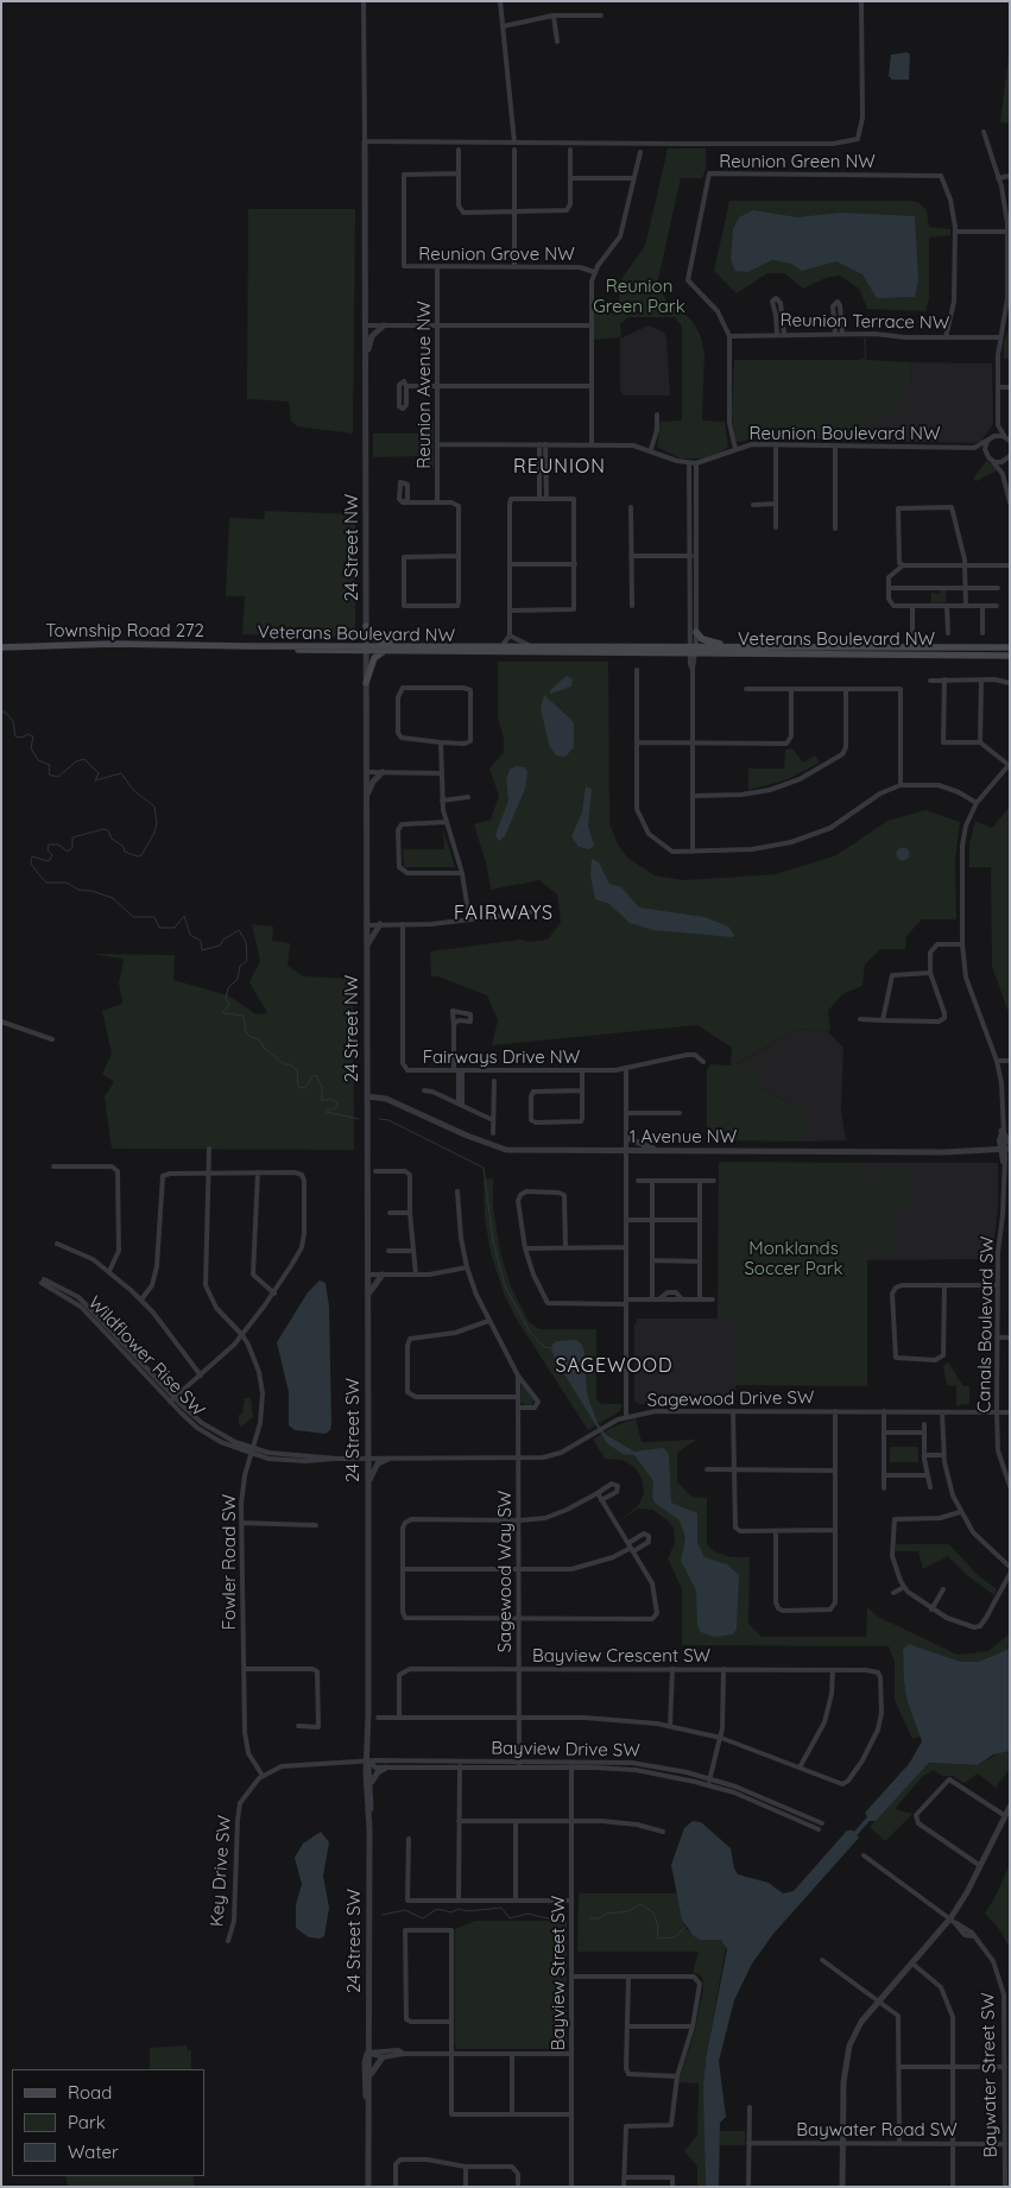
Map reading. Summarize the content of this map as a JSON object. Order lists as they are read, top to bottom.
{
  "streets": {
    "main road": ["Township Road 272", "Veterans Boulevard NW"],
    "street": [
      "Reunion Green NW",
      "Reunion Grove NW",
      "Reunion Terrace NW",
      "Reunion Avenue NW",
      "Reunion Boulevard NW",
      "24 Street NW",
      "Fairways Drive NW",
      "1 Avenue NW",
      "Canals Boulevard SW",
      "Wildflower Rise SW",
      "Sagewood Drive SW",
      "24 Street SW",
      "Fowler Road SW",
      "Sagewood Way SW",
      "Bayview Crescent SW",
      "Bayview Drive SW",
      "Key Drive SW",
      "Bayview Street SW",
      "Baywater Street SW",
      "Baywater Road SW"
    ]
  },
  "crossings": [
    ["Reunion Green NW", "Reunion Terrace NW"],
    ["Reunion Green NW", "Reunion Boulevard NW"],
    ["Reunion Grove NW", "Reunion Avenue NW"],
    ["Reunion Avenue NW", "Reunion Boulevard NW"],
    ["24 Street NW", "Veterans Boulevard NW"],
    ["24 Street NW", "1 Avenue NW"],
    ["24 Street NW", "24 Street SW"],
    ["Township Road 272", "Veterans Boulevard NW"],
    ["1 Avenue NW", "Canals Boulevard SW"],
    ["1 Avenue NW", "24 Street SW"],
    ["Canals Boulevard SW", "Sagewood Drive SW"],
    ["Wildflower Rise SW", "Sagewood Drive SW"],
    ["Wildflower Rise SW", "24 Street SW"],
    ["Wildflower Rise SW", "Fowler Road SW"],
    ["Sagewood Drive SW", "24 Street SW"],
    ["Sagewood Drive SW", "Sagewood Way SW"],
    ["24 Street SW", "Bayview Drive SW"],
    ["24 Street SW", "Key Drive SW"],
    ["Fowler Road SW", "Key Drive SW"],
    ["Sagewood Way SW", "Bayview Crescent SW"],
    ["Sagewood Way SW", "Bayview Drive SW"],
    ["Bayview Drive SW", "Key Drive SW"],
    ["Bayview Drive SW", "Bayview Street SW"],
    ["Baywater Street SW", "Baywater Road SW"]
  ],
  "districts": ["REUNION", "FAIRWAYS", "SAGEWOOD"],
  "parks": ["Reunion Green Park", "Monklands Soccer Park"],
  "legend": ["Road", "Park", "Water"]
}
